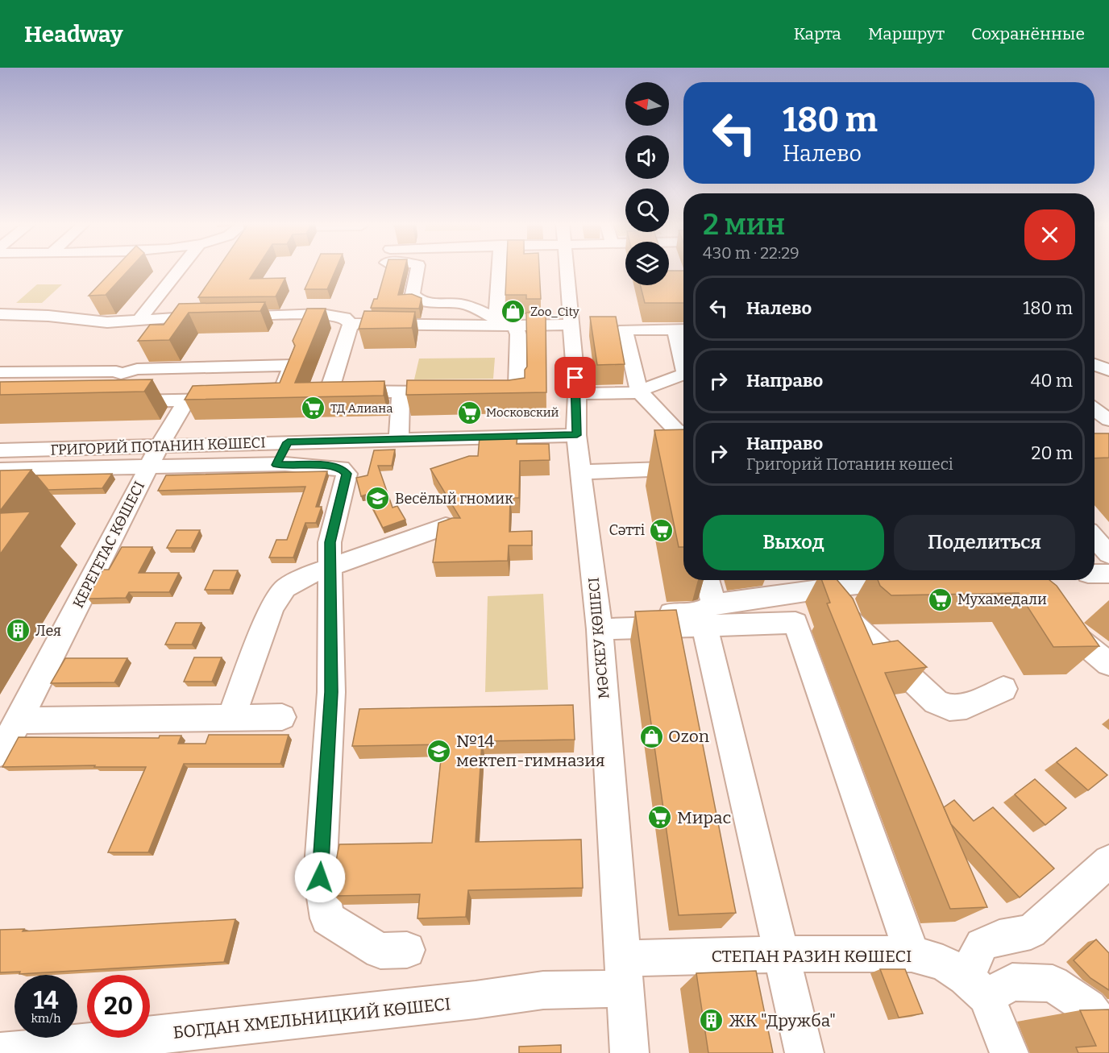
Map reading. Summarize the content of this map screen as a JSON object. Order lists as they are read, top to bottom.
{
  "streets": {
    "street": [
      "ГРИГОРИЙ ПОТАНИН КӨШЕСІ",
      "КЕРЕГЕТАС КӨШЕСІ",
      "МӘСКЕУ КӨШЕСІ",
      "СТЕПАН РАЗИН КӨШЕСІ",
      "БОГДАН ХМЕЛЬНИЦКИЙ КӨШЕСІ"
    ]
  },
  "crossings": [
    ["ГРИГОРИЙ ПОТАНИН КӨШЕСІ", "КЕРЕГЕТАС КӨШЕСІ"],
    ["ГРИГОРИЙ ПОТАНИН КӨШЕСІ", "МӘСКЕУ КӨШЕСІ"],
    ["МӘСКЕУ КӨШЕСІ", "СТЕПАН РАЗИН КӨШЕСІ"],
    ["МӘСКЕУ КӨШЕСІ", "БОГДАН ХМЕЛЬНИЦКИЙ КӨШЕСІ"],
    ["СТЕПАН РАЗИН КӨШЕСІ", "БОГДАН ХМЕЛЬНИЦКИЙ КӨШЕСІ"]
  ],
  "places": {
    "shop": ["Zoo_City", "Ozon"],
    "supermarket": [
      "ТД Алиана",
      "Московский",
      "Сәтті",
      "Мухамедали",
      "Мирас"
    ],
    "school or university": ["Весёлый гномик", "№14 мектеп-гимназия"],
    "building": ["Лея", "ЖК \"Дружба\""]
  },
  "north": "left",
  "page": {
    "header": "Headway",
    "nav": ["Карта", "Маршрут", "Сохранённые"],
    "turn": ["180 m", "Налево"],
    "heading": ["2 мин", "430 m · 22:29"],
    "list": [
      {
        "name": "Налево",
        "value": "180 m"
      },
      {
        "name": "Направо",
        "value": "40 m"
      },
      {
        "name": "Направо",
        "note": "Григорий Потанин көшесі",
        "value": "20 m"
      }
    ],
    "buttons": ["Выход", "Поделиться"],
    "speed": "14 km/h",
    "limit": "20"
  }
}
